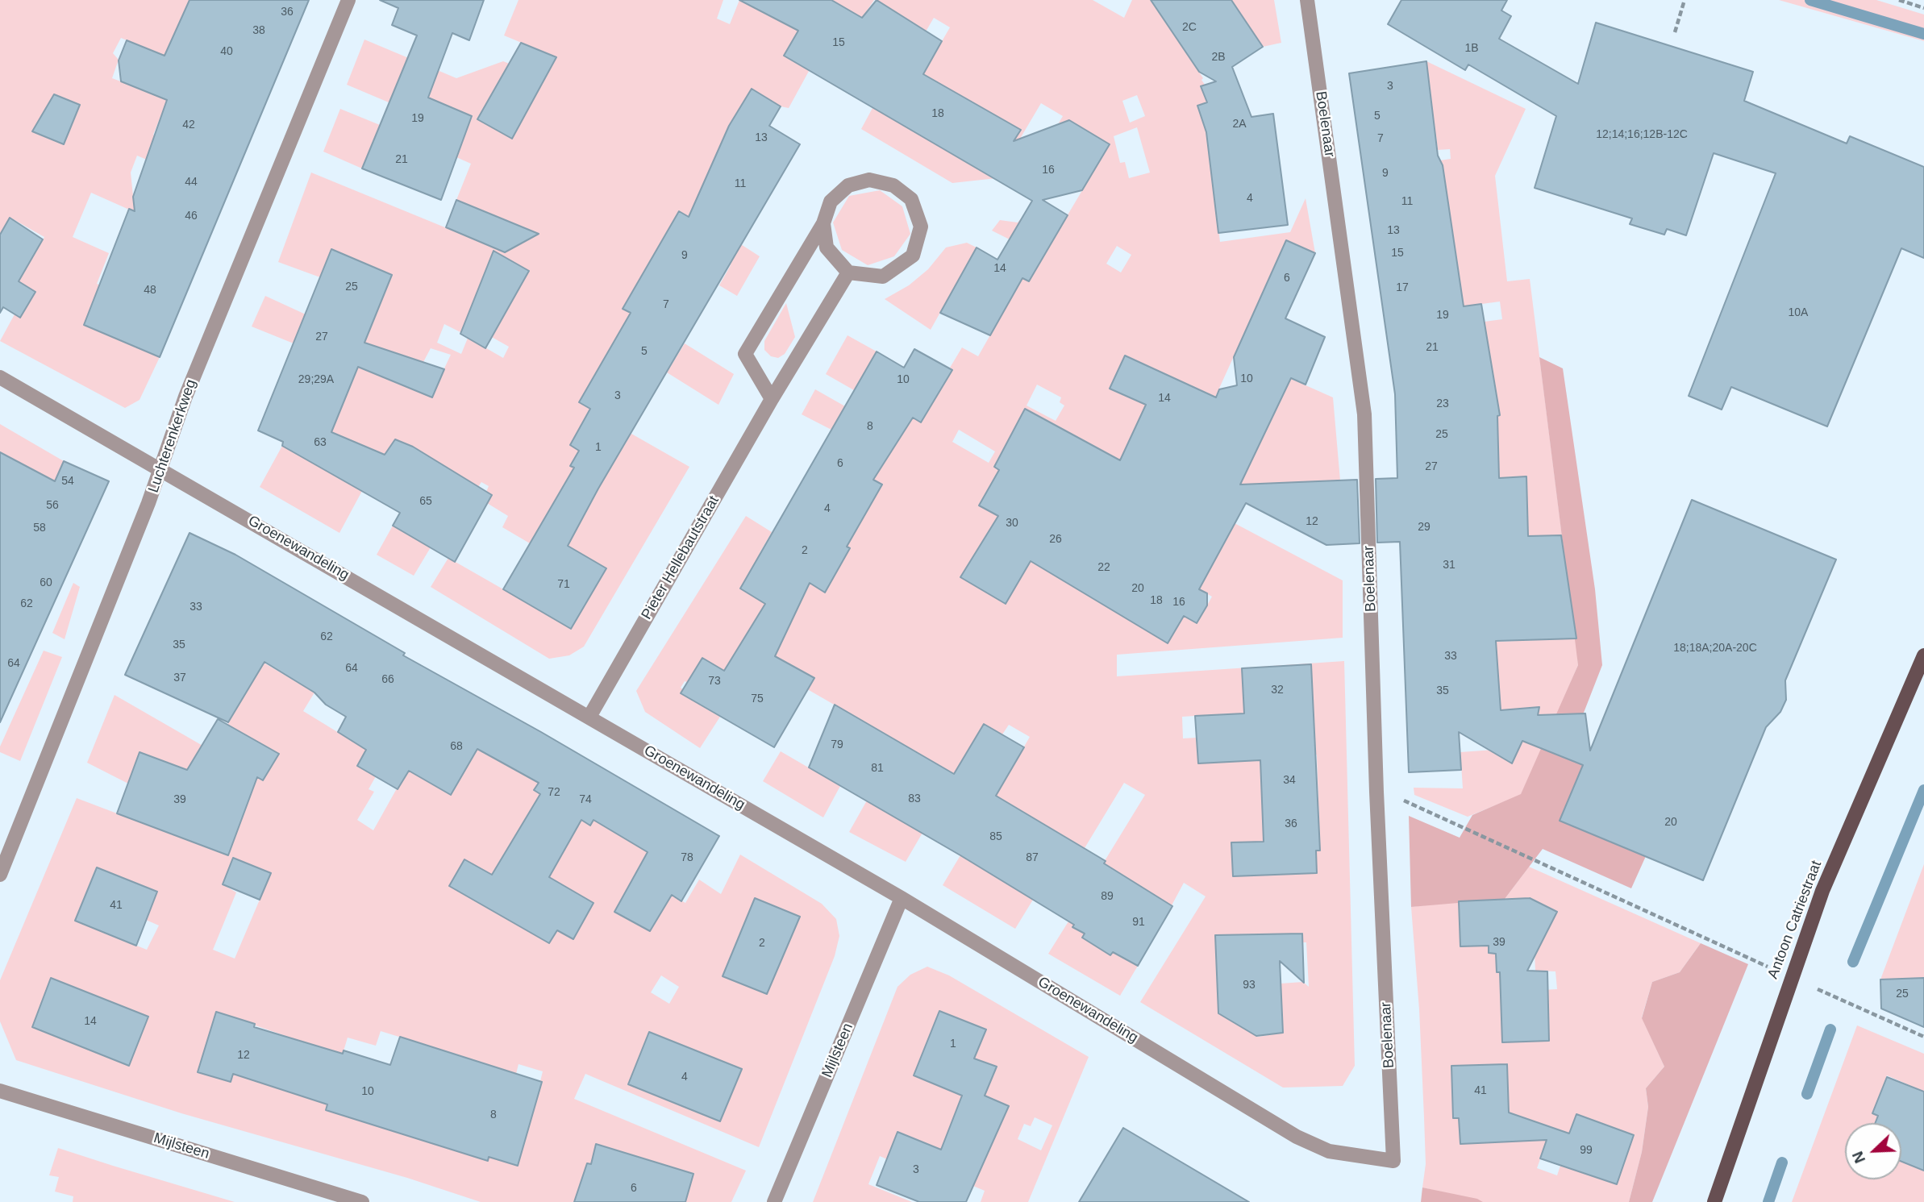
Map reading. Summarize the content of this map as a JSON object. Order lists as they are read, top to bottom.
{
  "streets": {
    "main road": ["Antoon Catriestraat"],
    "street": [
      "Boelenaar",
      "Luchterenkerkweg",
      "Groenewandeling",
      "Pieter Hellebautstraat",
      "Mijlsteen"
    ]
  },
  "crossings": [
    ["Boelenaar", "Groenewandeling"],
    ["Luchterenkerkweg", "Groenewandeling"],
    ["Groenewandeling", "Pieter Hellebautstraat"],
    ["Groenewandeling", "Mijlsteen"]
  ],
  "house_numbers": [
    "36",
    "2C",
    "38",
    "15",
    "1B",
    "40",
    "2B",
    "3",
    "18",
    "5",
    "19",
    "2A",
    "42",
    "12;14;16;12B-12C",
    "13",
    "7",
    "21",
    "16",
    "9",
    "44",
    "11",
    "4",
    "11",
    "46",
    "13",
    "15",
    "9",
    "14",
    "6",
    "25",
    "17",
    "48",
    "7",
    "10A",
    "19",
    "27",
    "21",
    "5",
    "10",
    "29;29A",
    "10",
    "3",
    "14",
    "23",
    "8",
    "25",
    "63",
    "1",
    "6",
    "27",
    "54",
    "65",
    "56",
    "4",
    "12",
    "30",
    "29",
    "58",
    "26",
    "2",
    "31",
    "22",
    "60",
    "71",
    "20",
    "18",
    "16",
    "62",
    "33",
    "62",
    "35",
    "18;18A;20A-20C",
    "33",
    "64",
    "64",
    "37",
    "66",
    "73",
    "32",
    "35",
    "75",
    "79",
    "68",
    "81",
    "34",
    "72",
    "83",
    "39",
    "74",
    "20",
    "36",
    "85",
    "78",
    "87",
    "89",
    "41",
    "91",
    "39",
    "2",
    "93",
    "25",
    "14",
    "1",
    "12",
    "4",
    "41",
    "10",
    "8",
    "99",
    "3",
    "6"
  ],
  "north": "bottom left"
}
